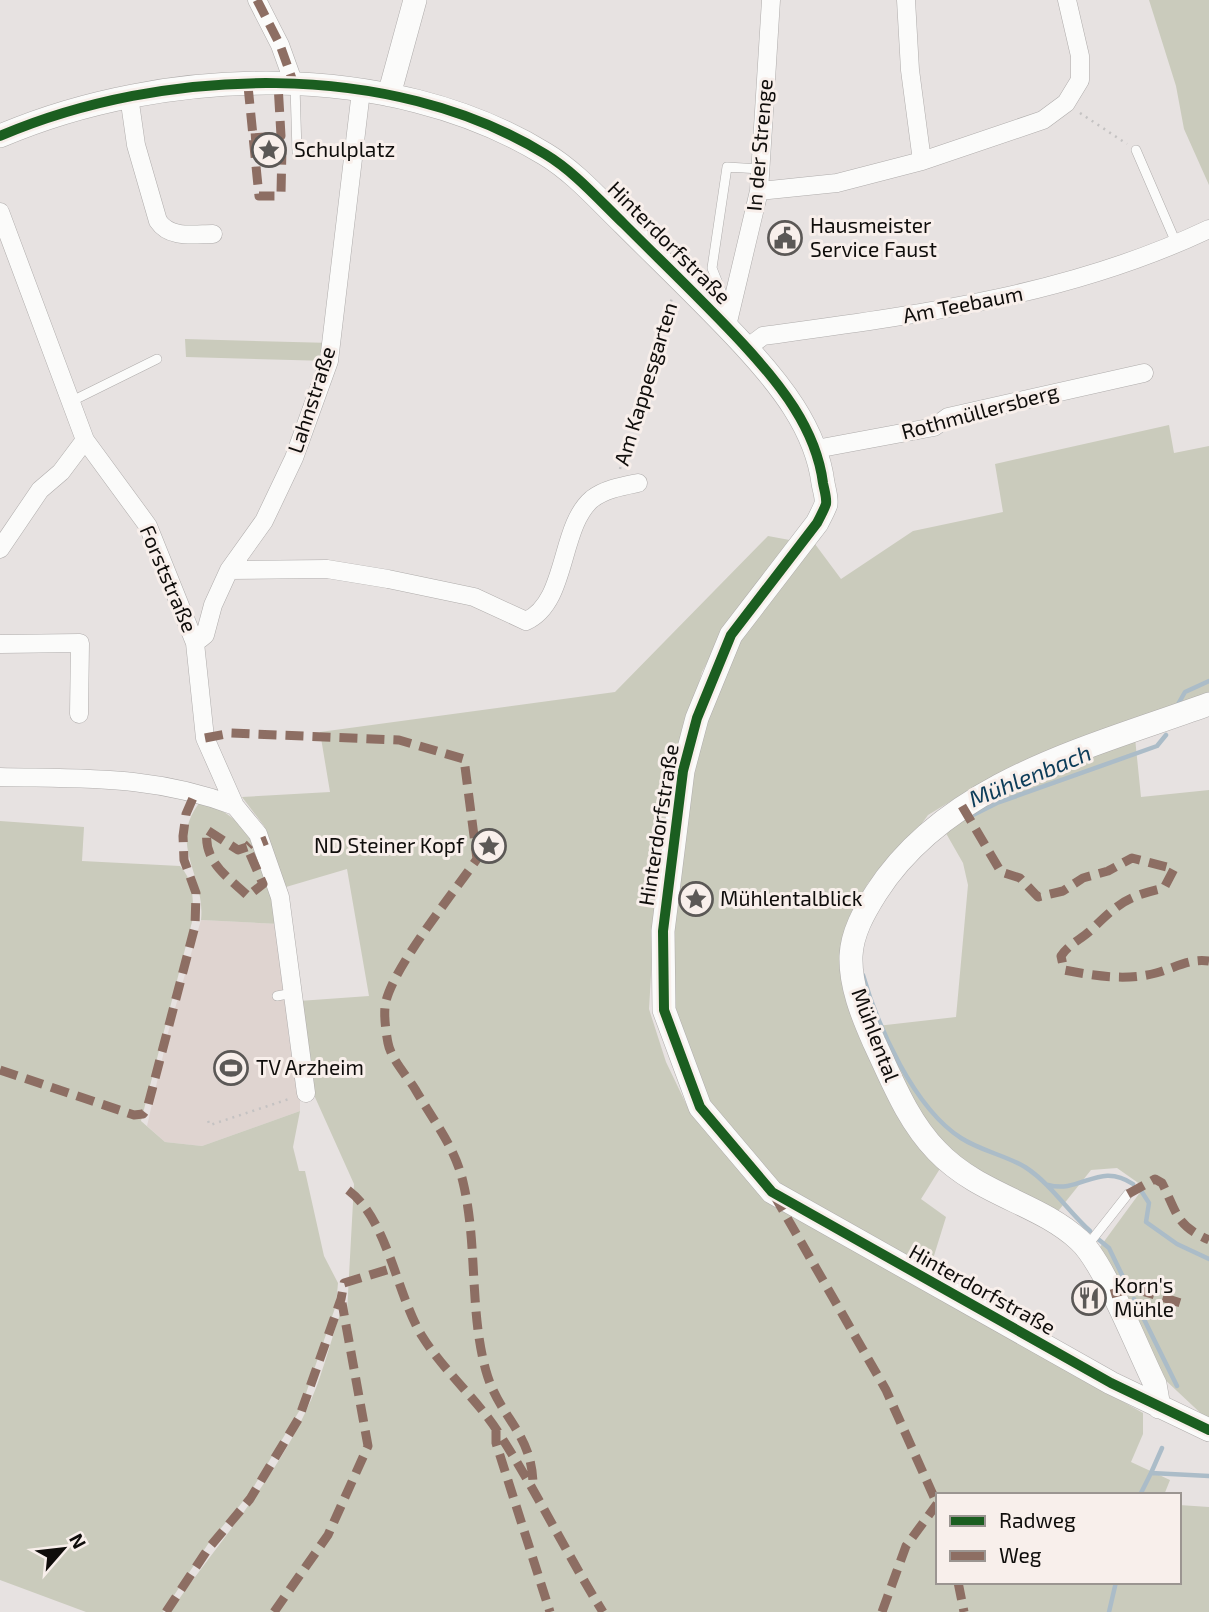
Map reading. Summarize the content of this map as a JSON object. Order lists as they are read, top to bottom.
{
  "streets": {
    "street": [
      "In der Strenge",
      "Hinterdorfstraße",
      "Am Teebaum",
      "Lahnstraße",
      "Rothmüllersberg",
      "Forststraße",
      "Mühlental"
    ],
    "path": ["Am Kappesgarten"]
  },
  "crossings": [
    ["In der Strenge", "Hinterdorfstraße"],
    ["Hinterdorfstraße", "Am Teebaum"],
    ["Hinterdorfstraße", "Am Kappesgarten"],
    ["Hinterdorfstraße", "Lahnstraße"],
    ["Hinterdorfstraße", "Rothmüllersberg"],
    ["Hinterdorfstraße", "Mühlental"],
    ["Lahnstraße", "Forststraße"]
  ],
  "water": ["Mühlenbach"],
  "places": {
    "place": ["Schulplatz", "ND Steiner Kopf", "Mühlentalblick"],
    "public building": ["Hausmeister Service Faust"],
    "sports": ["TV Arzheim"],
    "restaurant": ["Korn's Mühle"]
  },
  "legend": ["Radweg", "Weg"],
  "north": "top right"
}
